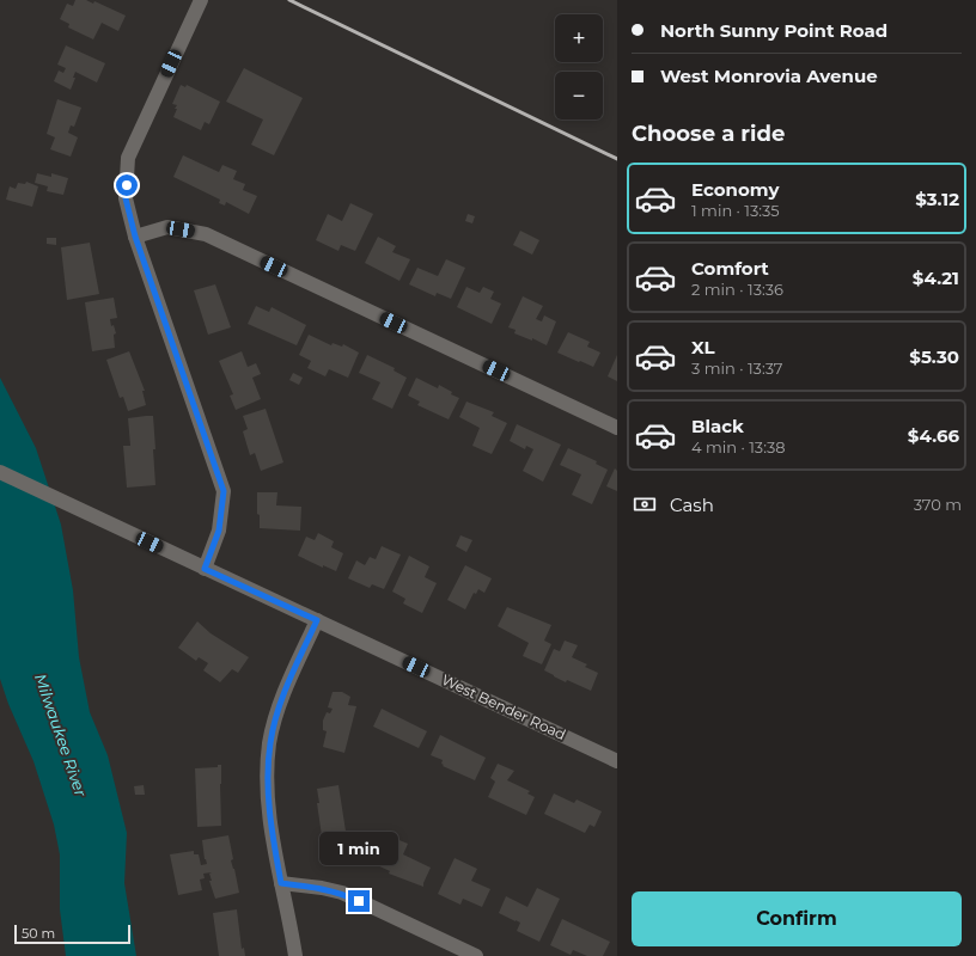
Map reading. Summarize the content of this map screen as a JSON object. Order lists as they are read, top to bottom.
{
  "streets": {
    "street": ["West Bender Road"]
  },
  "water": ["Milwaukee River"],
  "scale_bar": "50 m",
  "page": {
    "banner": ["North Sunny Point Road", "West Monrovia Avenue"],
    "map_buttons": ["+", "−"],
    "heading": "Choose a ride",
    "list": [
      {
        "name": "Economy",
        "note": "1 min · 13:35",
        "value": "$3.12"
      },
      {
        "name": "Comfort",
        "note": "2 min · 13:36",
        "value": "$4.21"
      },
      {
        "name": "XL",
        "note": "3 min · 13:37",
        "value": "$5.30"
      },
      {
        "name": "Black",
        "note": "4 min · 13:38",
        "value": "$4.66"
      }
    ],
    "pay": ["Cash", "370 m"],
    "bubble": "1 min",
    "buttons": "Confirm",
    "scale": "50 m"
  }
}
